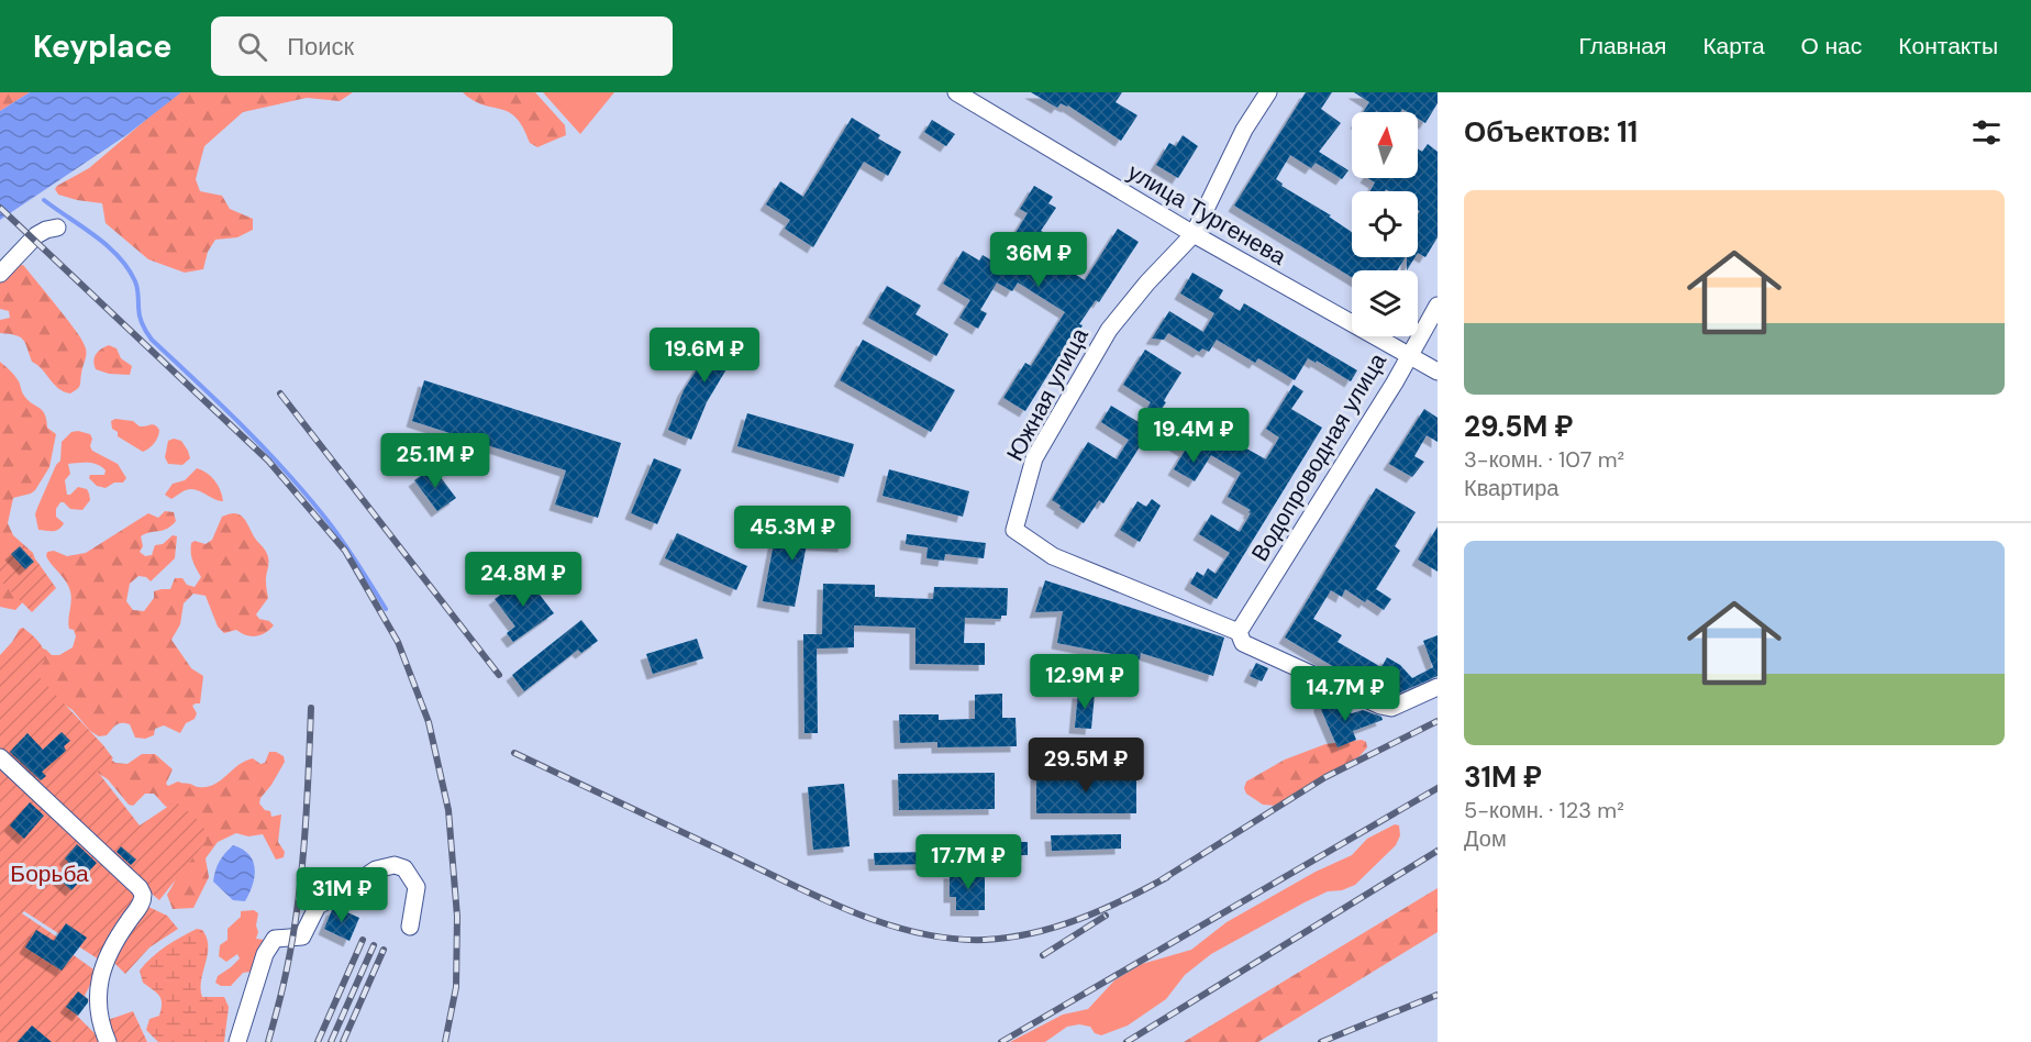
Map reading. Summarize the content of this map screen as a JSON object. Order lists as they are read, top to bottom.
{
  "streets": {
    "street": ["улица Тургенева", "Южная улица", "Водопроводная улица"]
  },
  "crossings": [
    ["улица Тургенева", "Южная улица"],
    ["улица Тургенева", "Водопроводная улица"],
    ["Южная улица", "Водопроводная улица"]
  ],
  "parks": ["Борьба"],
  "north": "top",
  "page": {
    "header": "Keyplace",
    "search": "Поиск",
    "nav": [
      "Главная",
      "Карта",
      "О нас",
      "Контакты"
    ],
    "heading": "Объектов: 11",
    "list": [
      {
        "name": "29.5M ₽",
        "note": "3-комн. · 107 m² · Квартира"
      },
      {
        "name": "31M ₽",
        "note": "5-комн. · 123 m² · Дом"
      }
    ],
    "price": [
      "36M ₽",
      "19.6M ₽",
      "19.4M ₽",
      "25.1M ₽",
      "45.3M ₽",
      "24.8M ₽",
      "12.9M ₽",
      "14.7M ₽",
      "29.5M ₽",
      "17.7M ₽",
      "31M ₽"
    ]
  }
}
